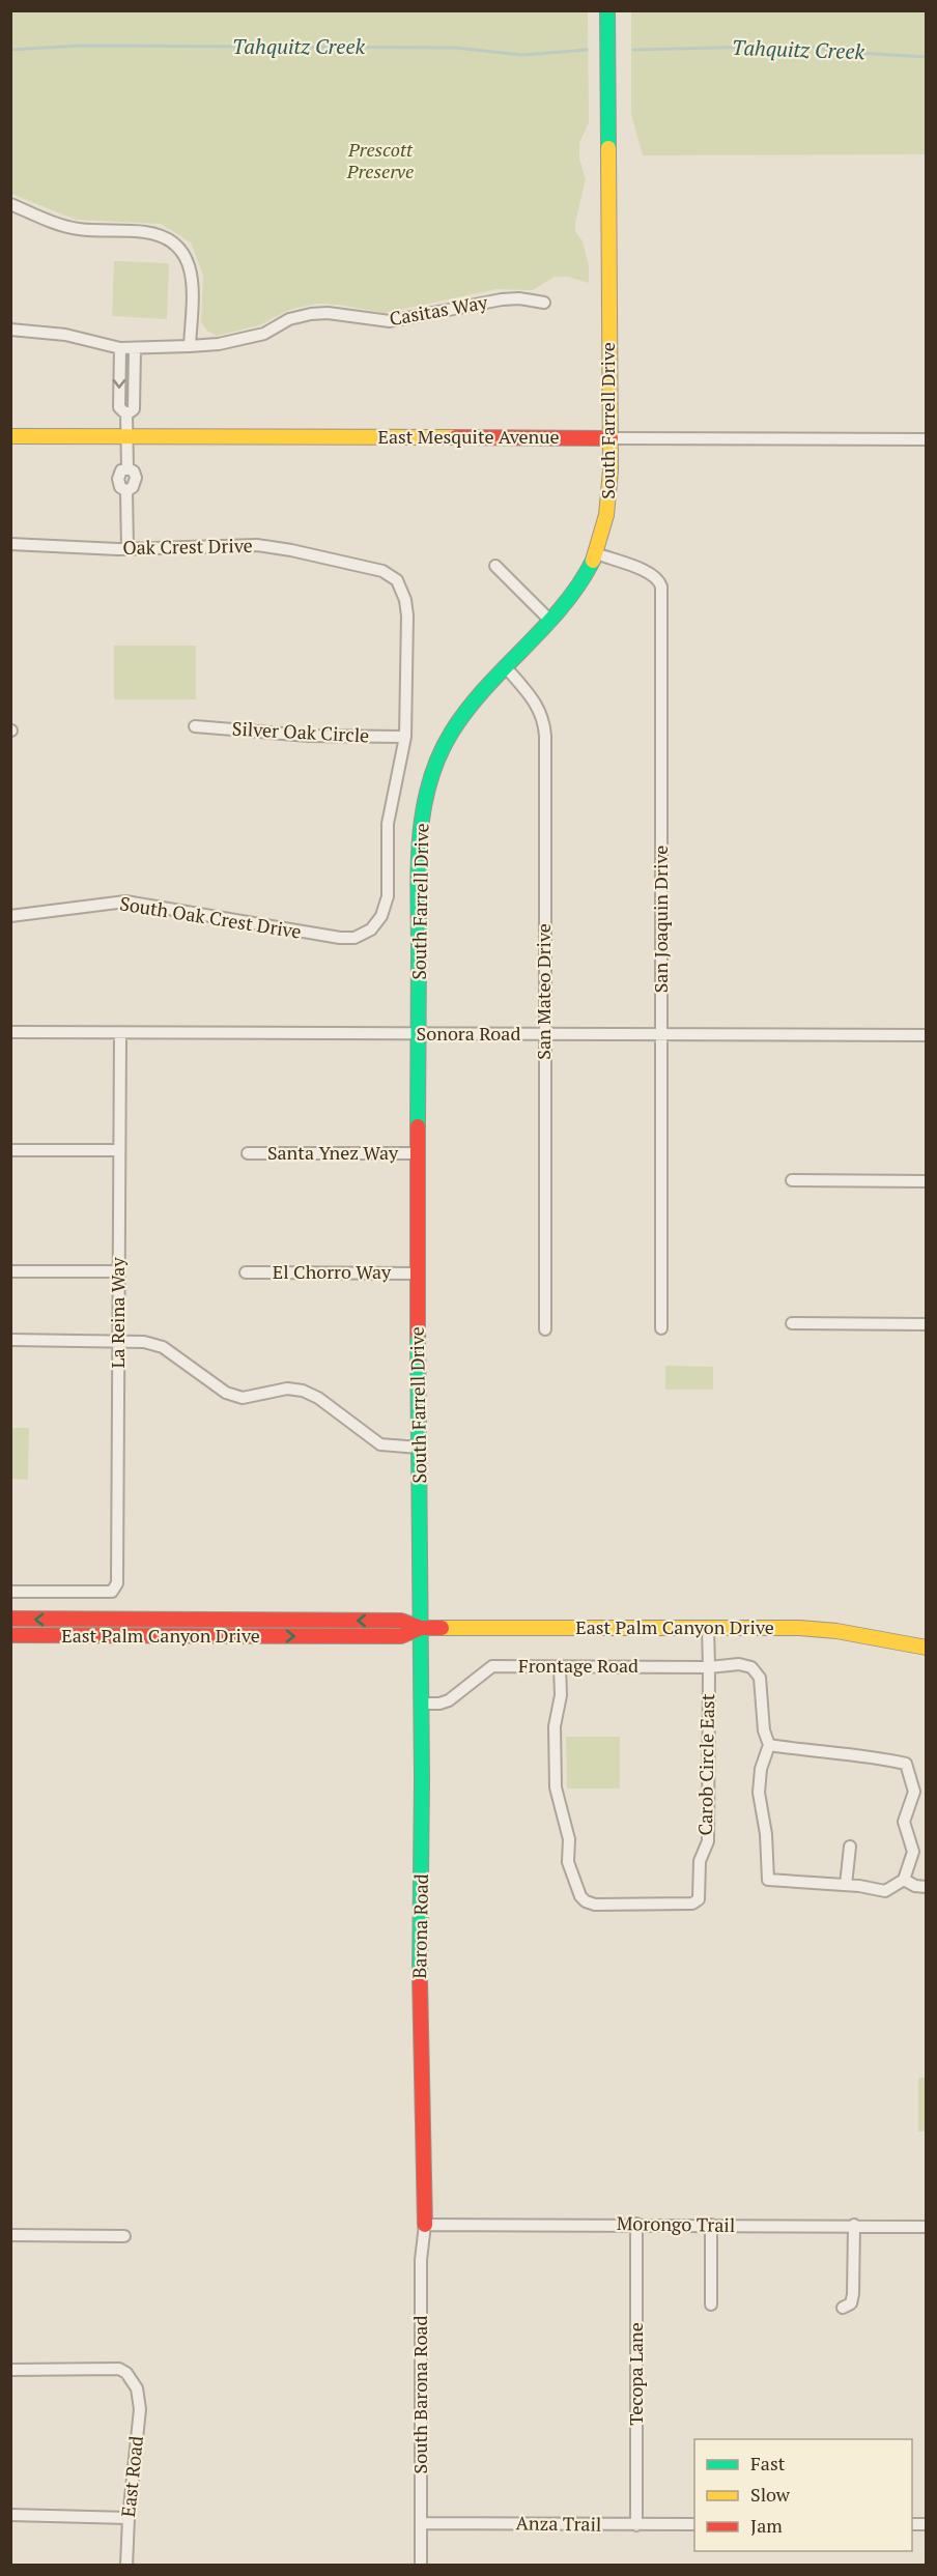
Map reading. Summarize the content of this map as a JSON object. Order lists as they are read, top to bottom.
{
  "streets": {
    "street": [
      "Casitas Way",
      "South Farrell Drive",
      "East Mesquite Avenue",
      "Oak Crest Drive",
      "Silver Oak Circle",
      "South Oak Crest Drive",
      "San Joaquin Drive",
      "San Mateo Drive",
      "Sonora Road",
      "Santa Ynez Way",
      "El Chorro Way",
      "La Reina Way",
      "East Palm Canyon Drive",
      "Frontage Road",
      "Carob Circle East",
      "Barona Road",
      "Morongo Trail",
      "Tecopa Lane",
      "South Barona Road",
      "East Road",
      "Anza Trail"
    ]
  },
  "crossings": [
    ["South Farrell Drive", "East Mesquite Avenue"],
    ["South Farrell Drive", "San Joaquin Drive"],
    ["South Farrell Drive", "San Mateo Drive"],
    ["South Farrell Drive", "Sonora Road"],
    ["South Farrell Drive", "Santa Ynez Way"],
    ["South Farrell Drive", "El Chorro Way"],
    ["South Farrell Drive", "East Palm Canyon Drive"],
    ["South Farrell Drive", "Barona Road"],
    ["Oak Crest Drive", "Silver Oak Circle"],
    ["Oak Crest Drive", "South Oak Crest Drive"],
    ["Silver Oak Circle", "South Oak Crest Drive"],
    ["San Joaquin Drive", "Sonora Road"],
    ["San Mateo Drive", "Sonora Road"],
    ["Sonora Road", "La Reina Way"],
    ["East Palm Canyon Drive", "Barona Road"],
    ["Frontage Road", "Carob Circle East"],
    ["Frontage Road", "Barona Road"],
    ["Barona Road", "Morongo Trail"],
    ["Barona Road", "South Barona Road"],
    ["Morongo Trail", "Tecopa Lane"],
    ["Morongo Trail", "South Barona Road"],
    ["Tecopa Lane", "Anza Trail"],
    ["South Barona Road", "Anza Trail"]
  ],
  "water": ["Tahquitz Creek"],
  "parks": ["Prescott Preserve"],
  "legend": ["Fast", "Slow", "Jam"]
}
